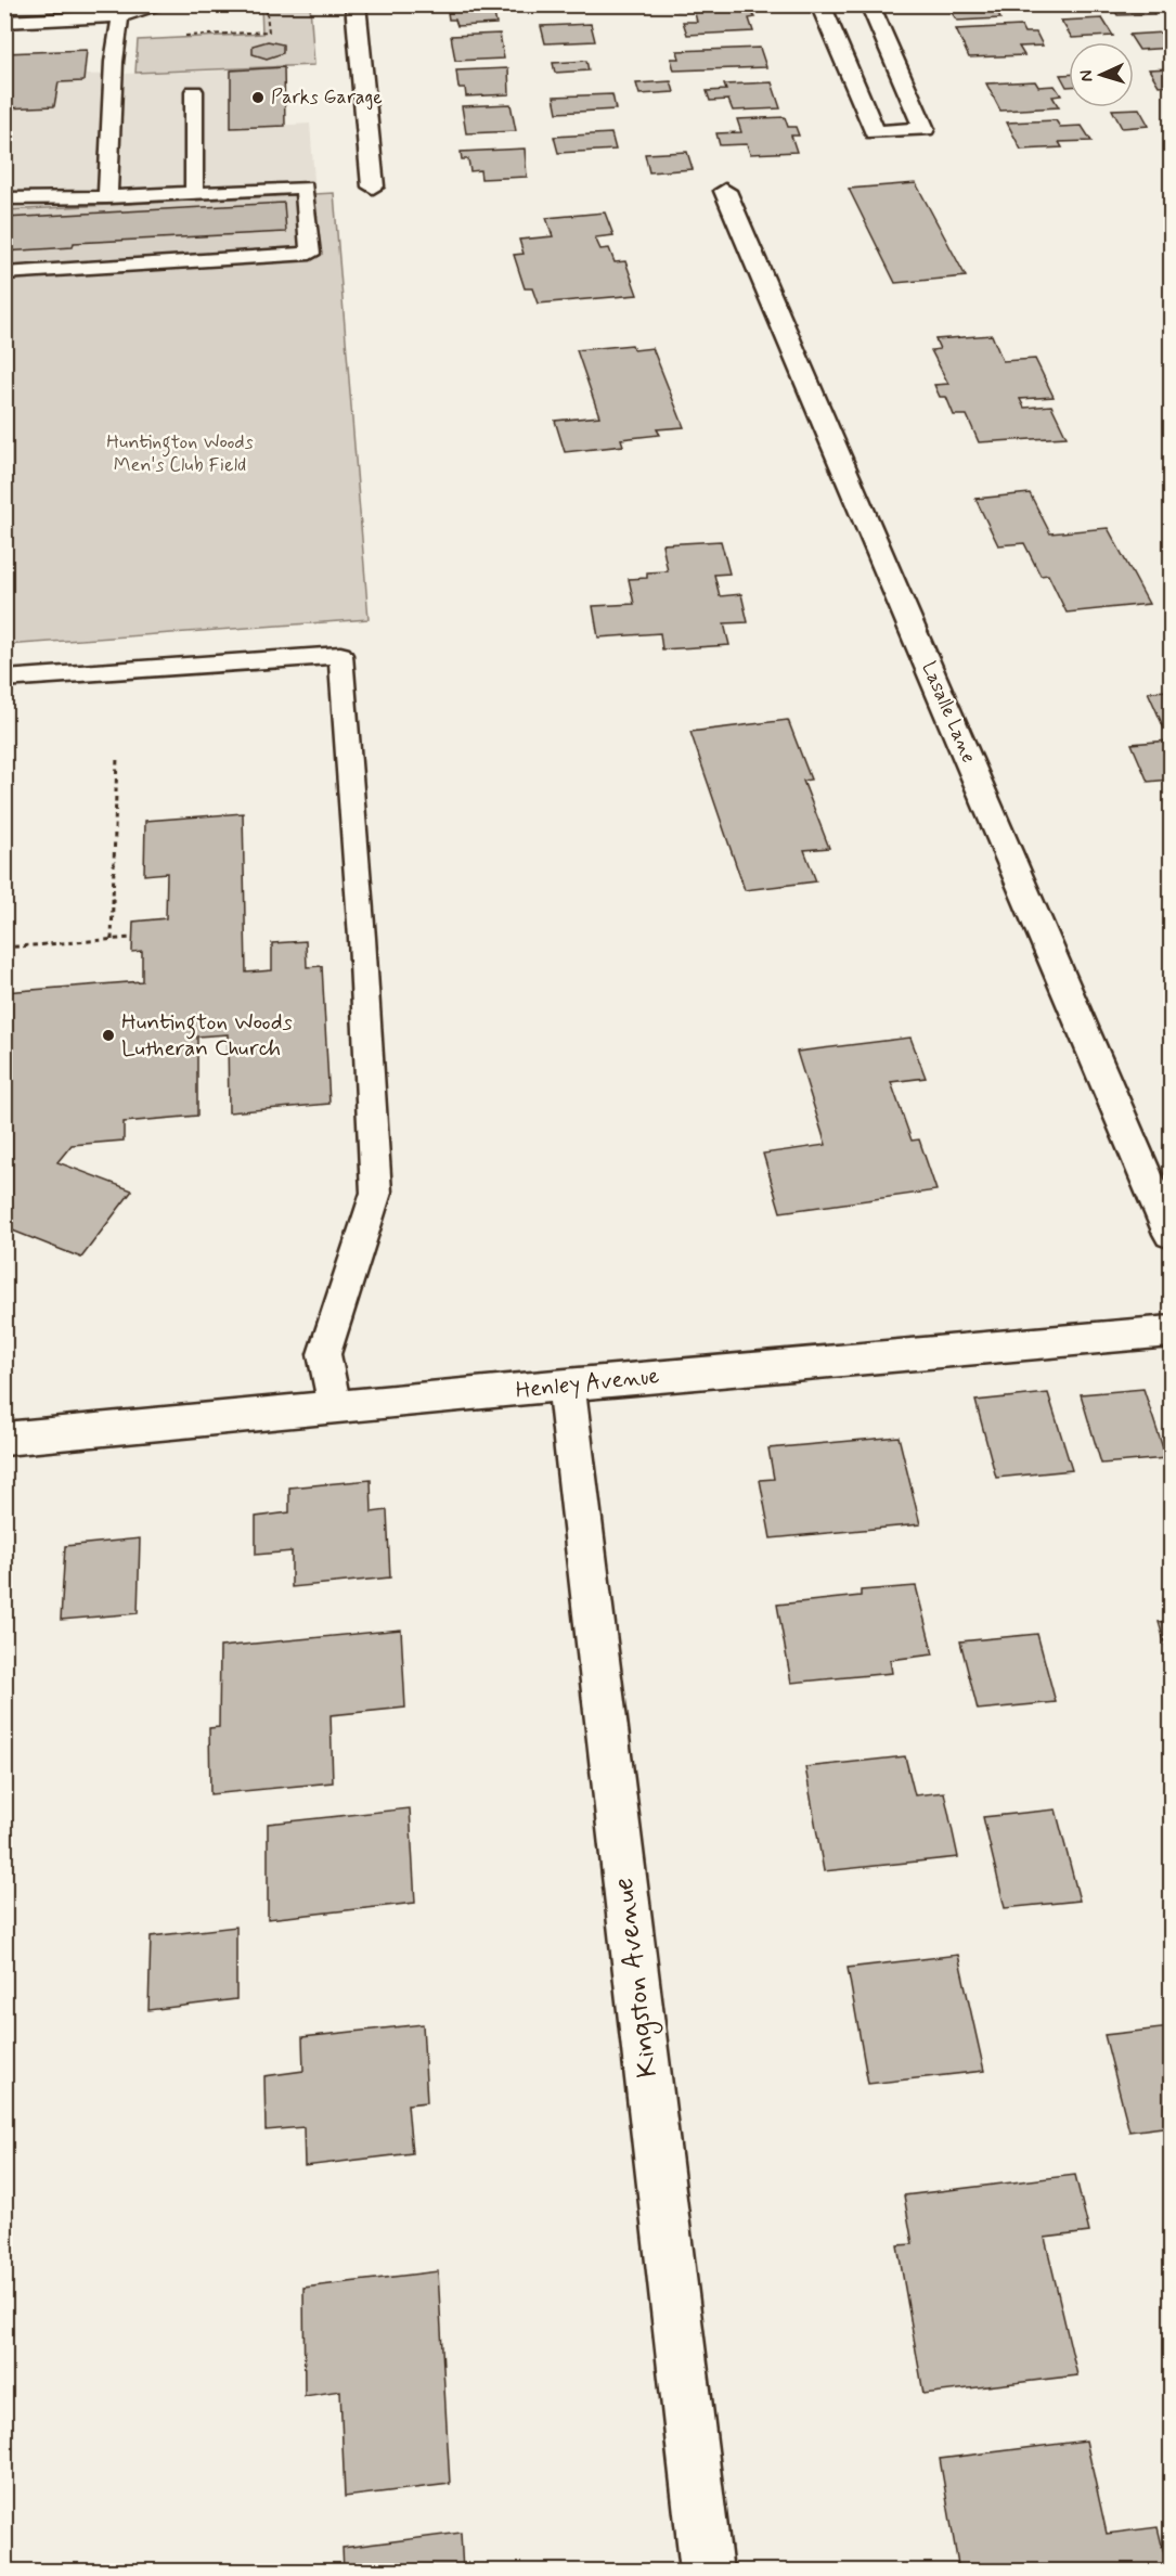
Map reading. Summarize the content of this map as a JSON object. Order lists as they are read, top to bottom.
{
  "streets": {
    "street": ["Lasalle Lane", "Henley Avenue", "Kingston Avenue"]
  },
  "crossings": [
    ["Henley Avenue", "Kingston Avenue"]
  ],
  "parks": ["Huntington Woods Men's Club Field"],
  "places": ["Parks Garage", "Huntington Woods Lutheran Church"],
  "north": "left"
}
